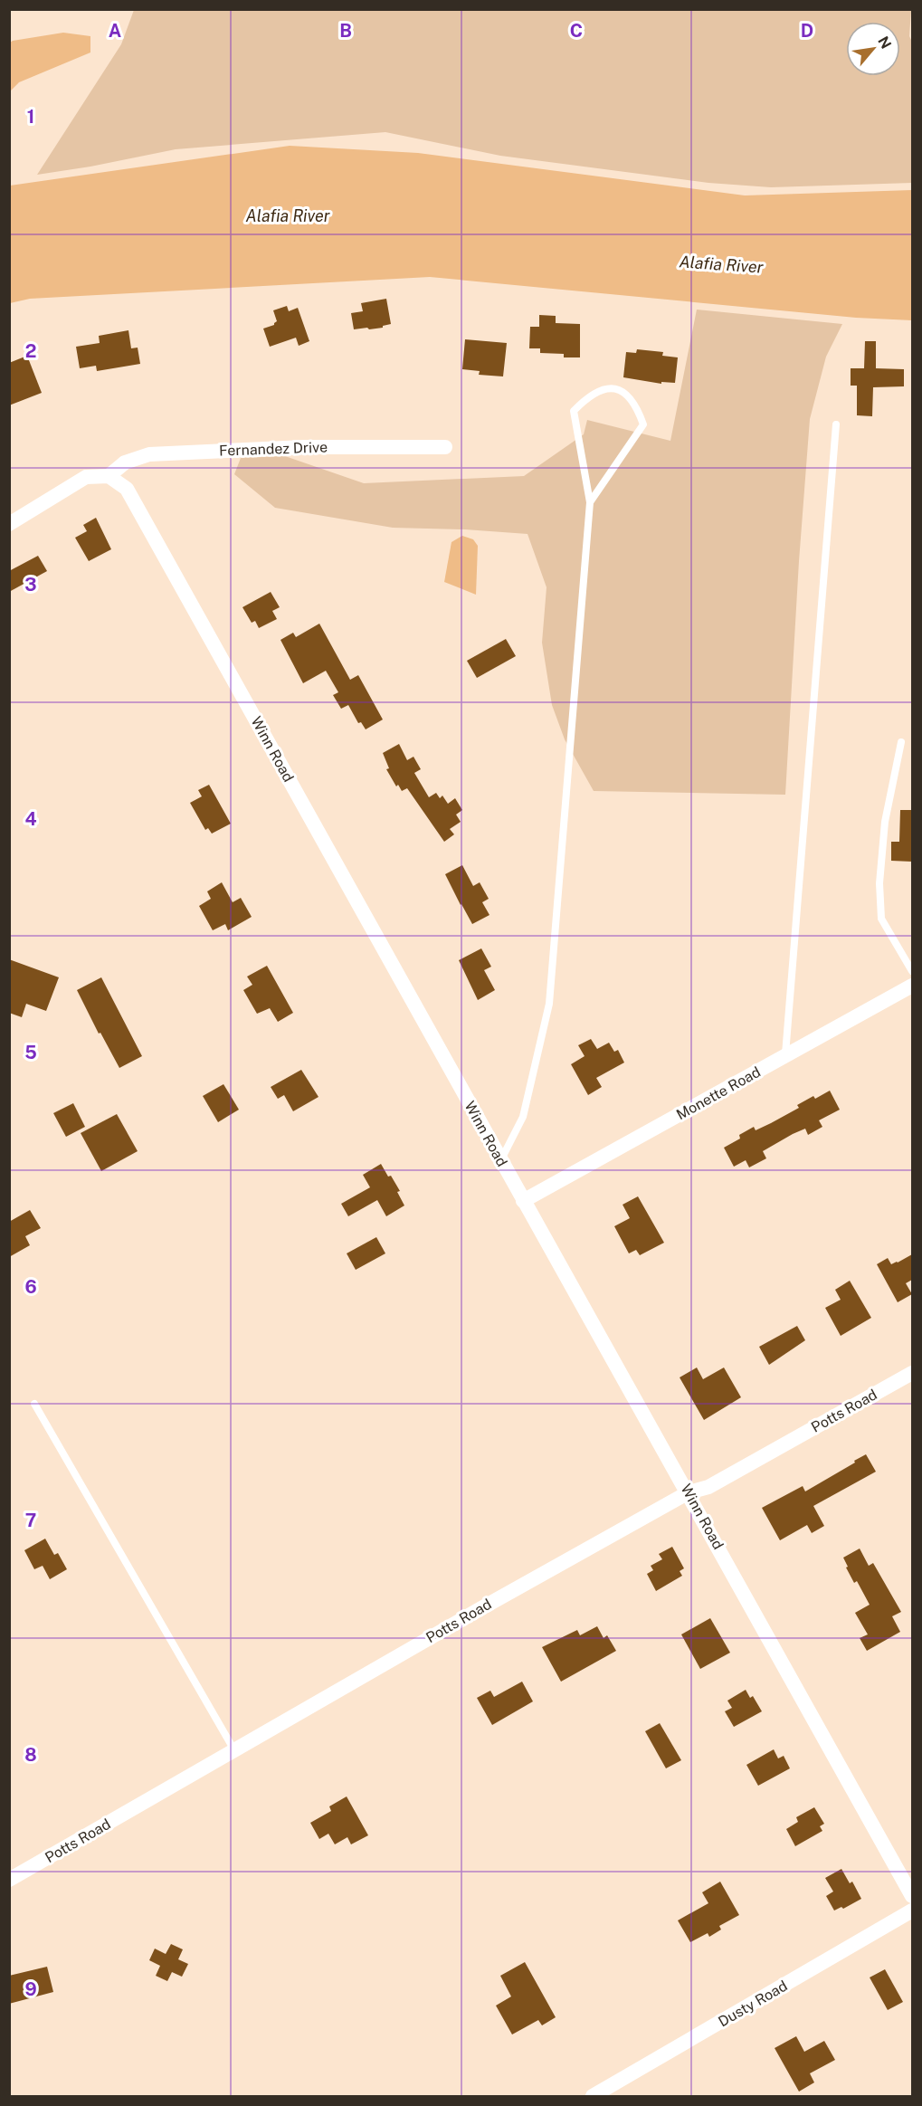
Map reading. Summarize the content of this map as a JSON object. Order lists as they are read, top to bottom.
{
  "streets": {
    "street": [
      "Fernandez Drive",
      "Winn Road",
      "Monette Road",
      "Potts Road",
      "Dusty Road"
    ]
  },
  "crossings": [
    ["Fernandez Drive", "Winn Road"],
    ["Winn Road", "Monette Road"],
    ["Winn Road", "Potts Road"]
  ],
  "water": ["Alafia River"],
  "north": "top right",
  "grid": {
    "columns": [
      "A",
      "B",
      "C",
      "D"
    ],
    "rows": [
      "1",
      "2",
      "3",
      "4",
      "5",
      "6",
      "7",
      "8",
      "9"
    ]
  }
}
